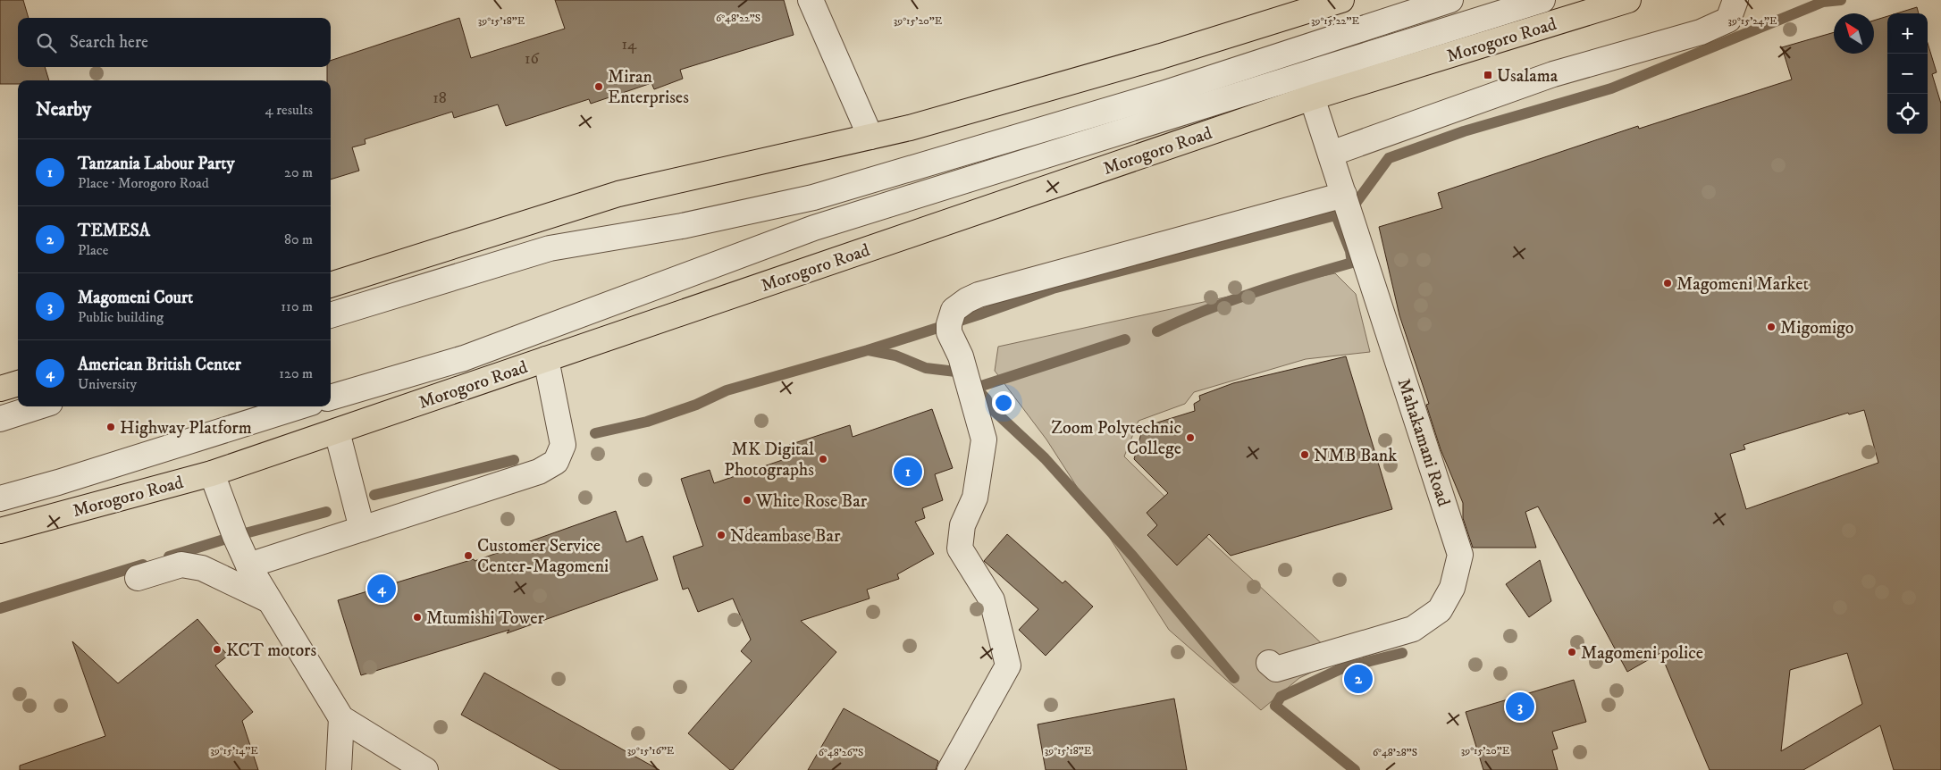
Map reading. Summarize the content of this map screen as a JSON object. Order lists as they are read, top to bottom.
{
  "streets": {
    "highway": ["Morogoro Road"],
    "street": ["Mahakamani Road"]
  },
  "crossings": [
    ["Morogoro Road", "Mahakamani Road"]
  ],
  "places": {
    "transit": ["Usalama"],
    "other": [
      "Miran Enterprises",
      "Magomeni Market",
      "Migomigo",
      "Highway Platform",
      "Zoom Polytechnic College",
      "NMB Bank",
      "MK Digital Photographs",
      "White Rose Bar",
      "Ndeambase Bar",
      "Customer Service Center-Magomeni",
      "Mtumishi Tower",
      "KCT motors",
      "Magomeni police"
    ]
  },
  "house_numbers": ["14", "16", "18"],
  "north": "top left",
  "page": {
    "map_buttons": ["+", "−"],
    "search": "Search here",
    "heading": ["Nearby", "4 results"],
    "list": [
      {
        "mark": "1",
        "name": "Tanzania Labour Party",
        "note": "Place · Morogoro Road",
        "value": "20 m"
      },
      {
        "mark": "2",
        "name": "TEMESA",
        "note": "Place",
        "value": "80 m"
      },
      {
        "mark": "3",
        "name": "Magomeni Court",
        "note": "Public building",
        "value": "110 m"
      },
      {
        "mark": "4",
        "name": "American British Center",
        "note": "University",
        "value": "120 m"
      }
    ],
    "pins": [
      "1",
      "4",
      "2",
      "3"
    ]
  },
  "coordinates": [
    "6°48'22\"S",
    "39°15'18\"E",
    "39°15'20\"E",
    "39°15'22\"E",
    "39°15'24\"E",
    "39°15'14\"E",
    "39°15'16\"E",
    "6°48'26\"S",
    "6°48'28\"S"
  ]
}
